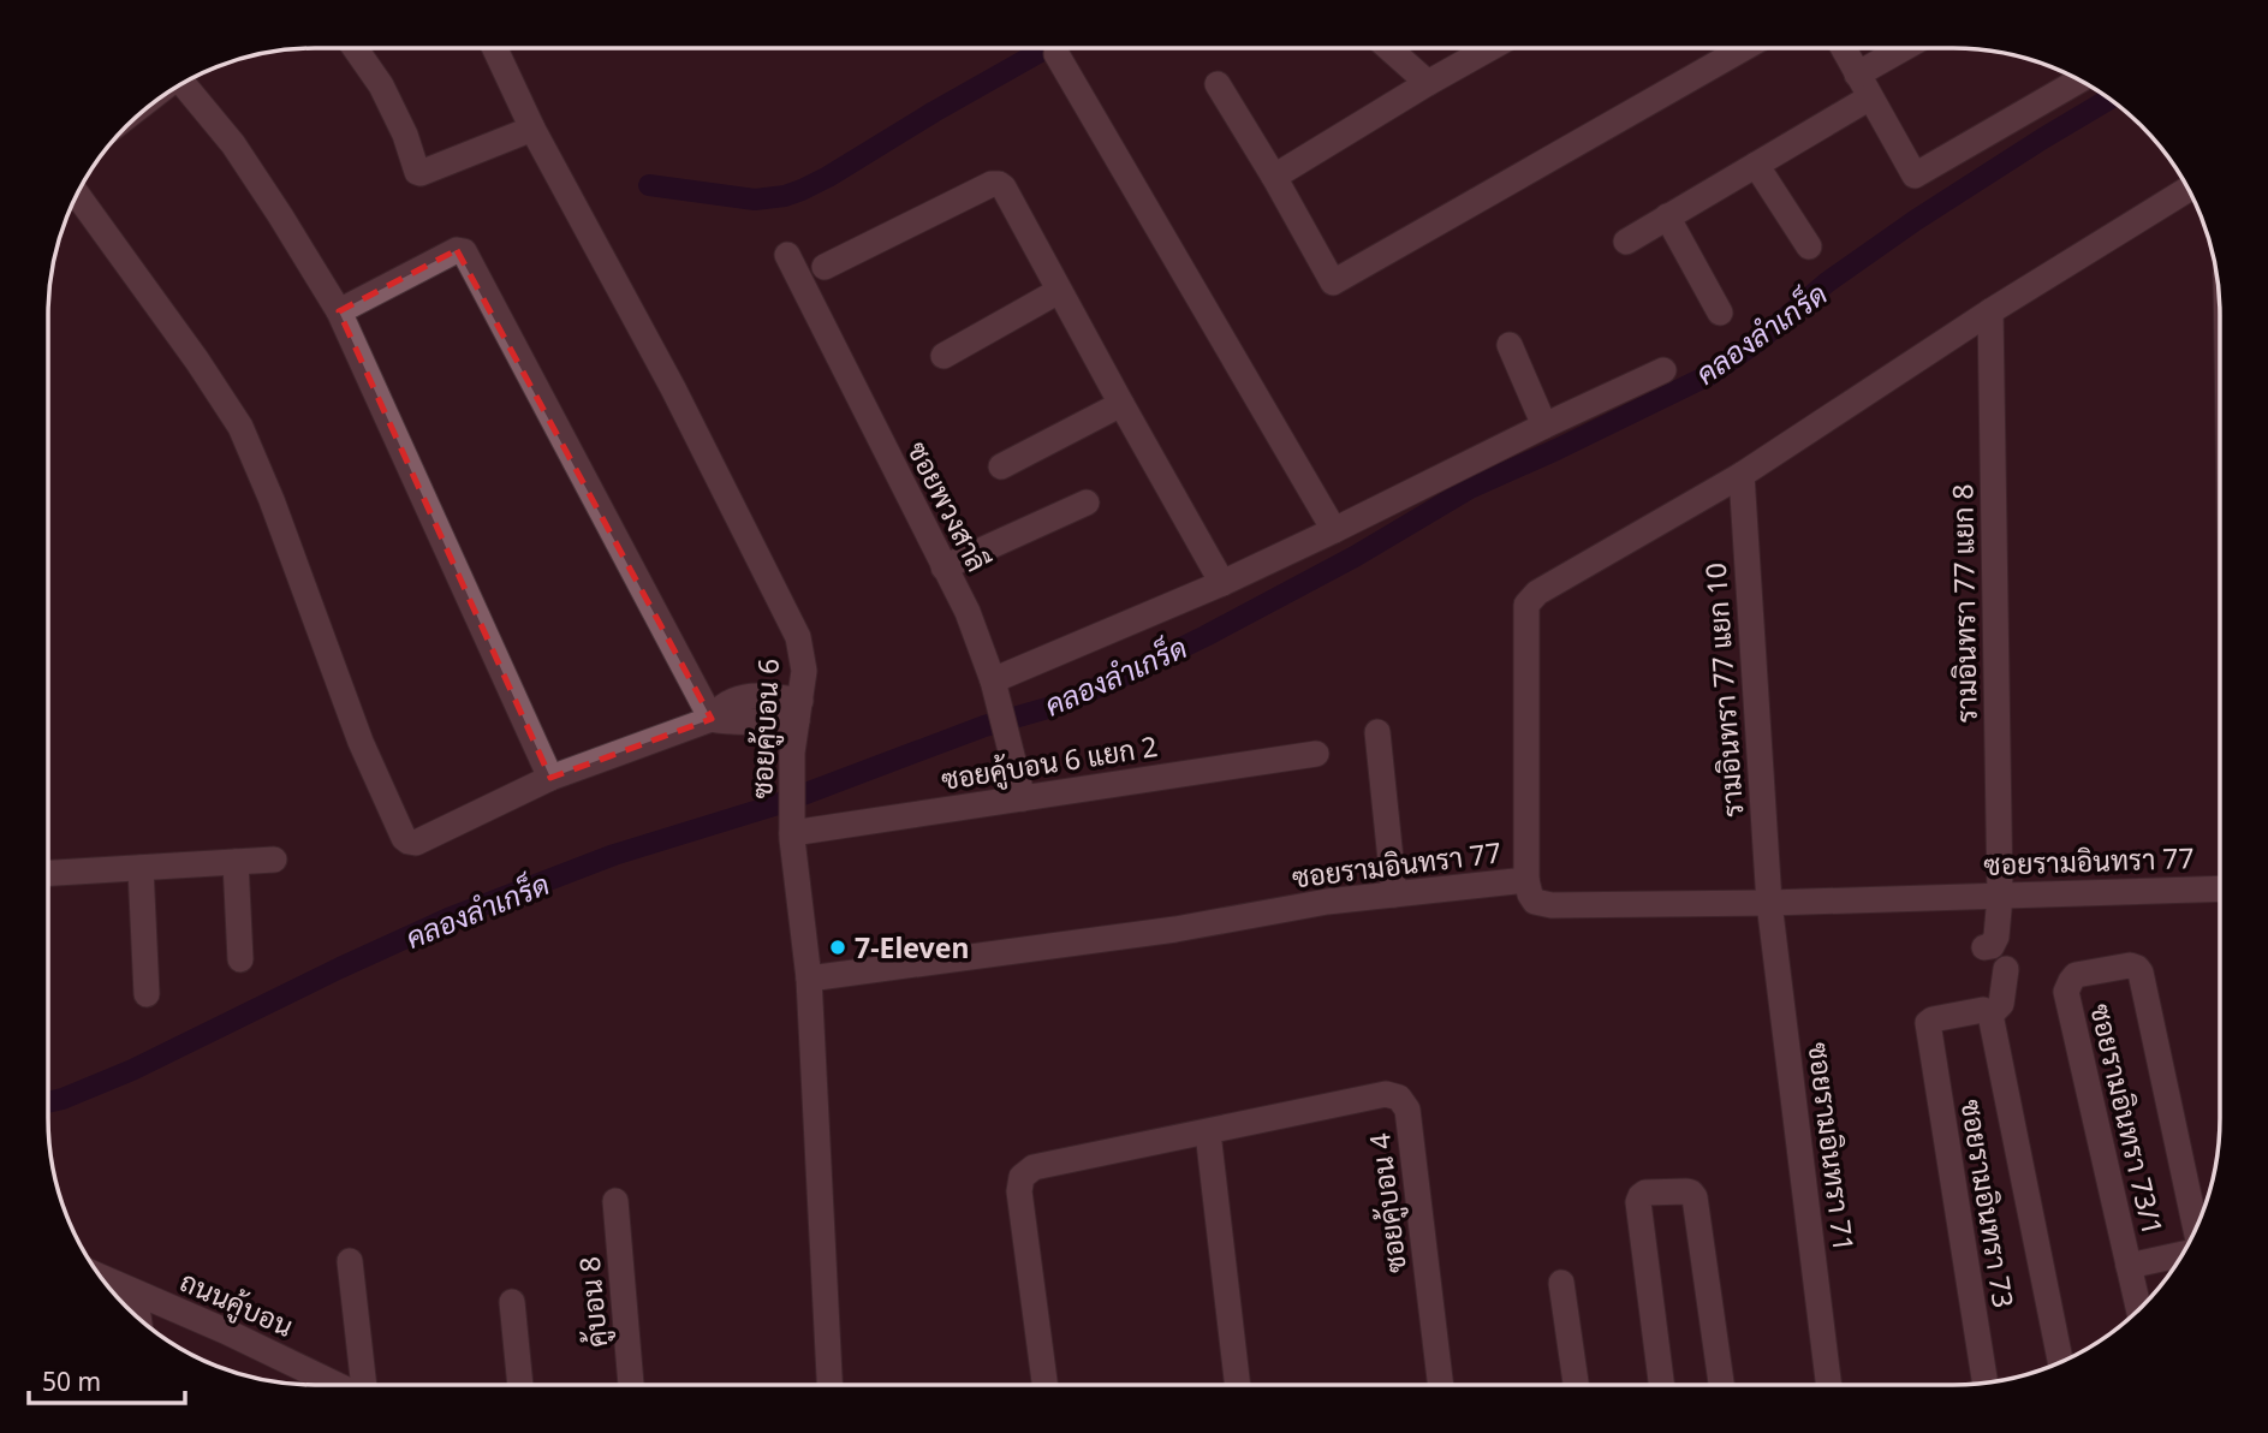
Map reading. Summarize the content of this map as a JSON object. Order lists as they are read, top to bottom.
{
  "streets": {
    "street": [
      "ซอยพวงสาลี",
      "รามอินทรา 77 แยก 8",
      "รามอินทรา 77 แยก 10",
      "ซอยคู้บอน 6",
      "ซอยคู้บอน 6 แยก 2",
      "ซอยรามอินทรา 77",
      "ซอยรามอินทรา 73/1",
      "ซอยรามอินทรา 71",
      "ซอยคู้บอน 4",
      "ซอยรามอินทรา 73",
      "คู้บอน 8",
      "ถนนคู้บอน"
    ]
  },
  "crossings": [
    ["ซอยพวงสาลี", "ซอยคู้บอน 6 แยก 2"],
    ["รามอินทรา 77 แยก 8", "ซอยรามอินทรา 77"],
    ["รามอินทรา 77 แยก 10", "ซอยรามอินทรา 77"],
    ["รามอินทรา 77 แยก 10", "ซอยรามอินทรา 71"],
    ["ซอยคู้บอน 6", "ซอยคู้บอน 6 แยก 2"],
    ["ซอยคู้บอน 6", "ซอยรามอินทรา 77"],
    ["ซอยรามอินทรา 77", "ซอยรามอินทรา 71"]
  ],
  "water": ["คลองลำเกร็ด"],
  "places": ["7-Eleven"],
  "scale_bar": "50 m"
}
